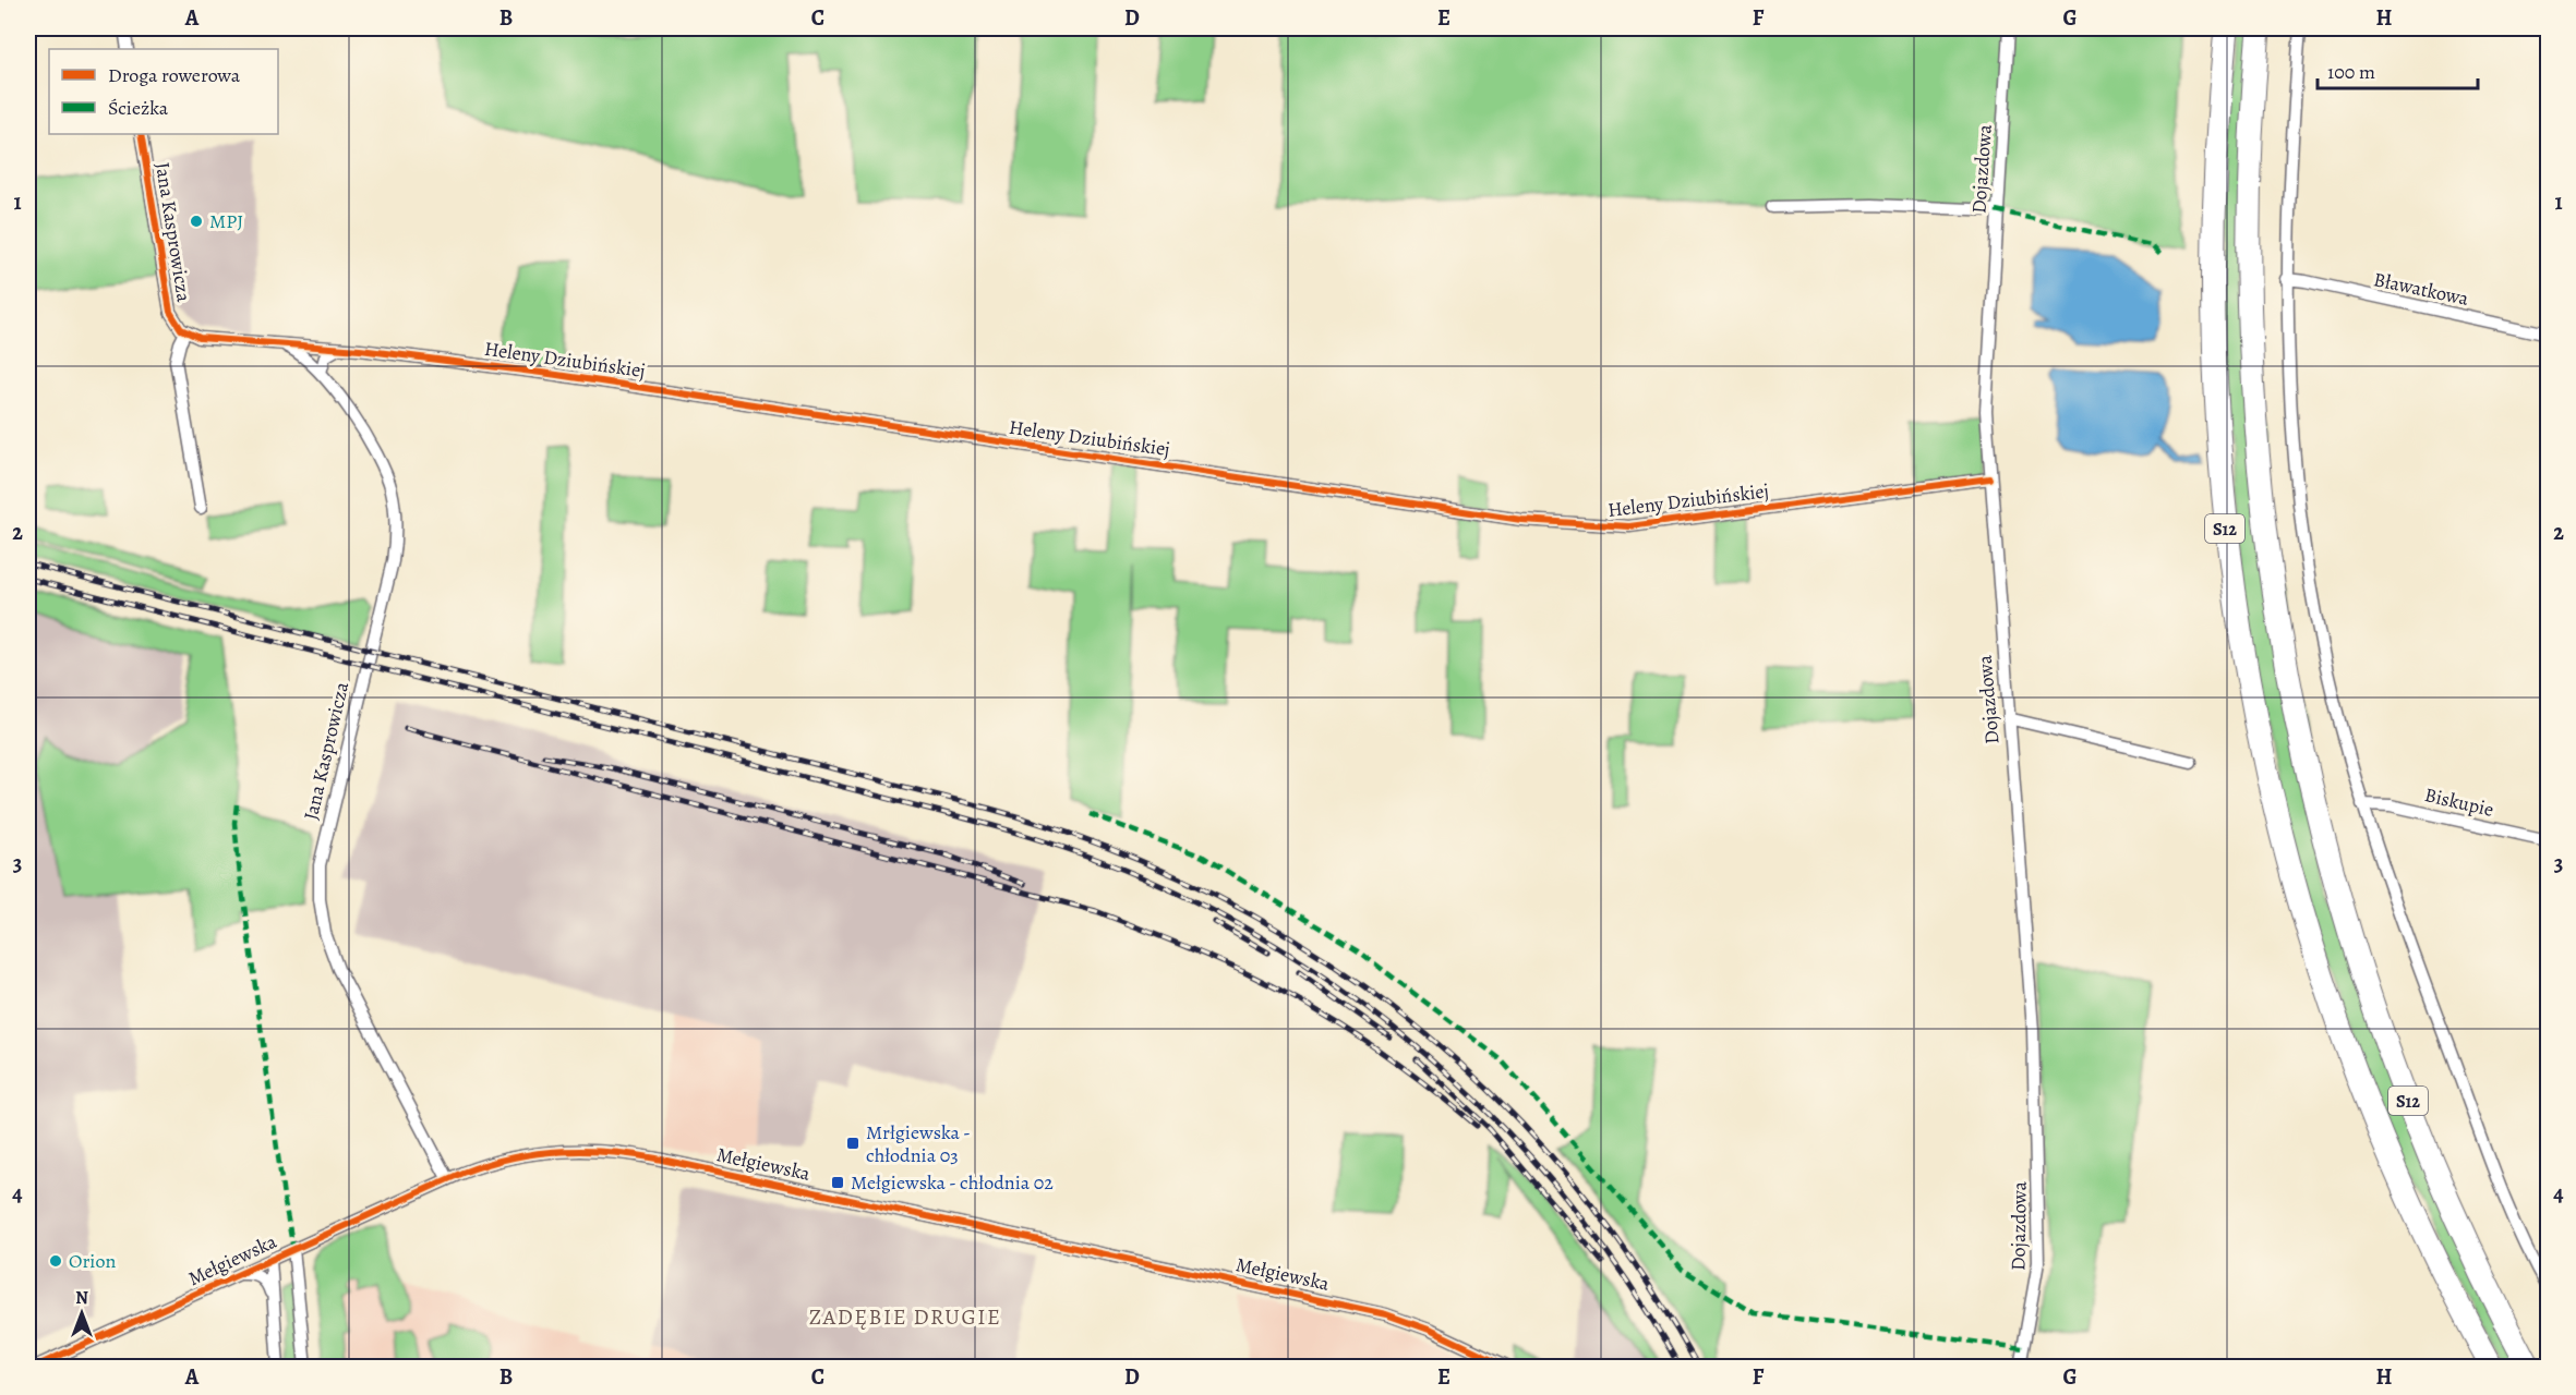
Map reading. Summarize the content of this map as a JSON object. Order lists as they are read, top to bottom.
{
  "streets": {
    "highway": ["S12"],
    "street": [
      "Dojazdowa",
      "Jana Kasprowicza",
      "Bławatkowa",
      "Heleny Dziubińskiej",
      "Biskupie",
      "Mełgiewska"
    ]
  },
  "crossings": [
    ["Dojazdowa", "Heleny Dziubińskiej"],
    ["Jana Kasprowicza", "Heleny Dziubińskiej"],
    ["Jana Kasprowicza", "Mełgiewska"]
  ],
  "districts": ["ZADĘBIE DRUGIE"],
  "places": {
    "other": ["MPJ", "Orion"],
    "transit": ["Mrłgiewska - chłodnia 03", "Mełgiewska - chłodnia 02"]
  },
  "legend": ["Droga rowerowa", "Ścieżka"],
  "scale_bar": "100 m",
  "north": "top",
  "grid": {
    "columns": [
      "A",
      "B",
      "C",
      "D",
      "E",
      "F",
      "G",
      "H"
    ],
    "rows": [
      "1",
      "2",
      "3",
      "4"
    ]
  }
}
